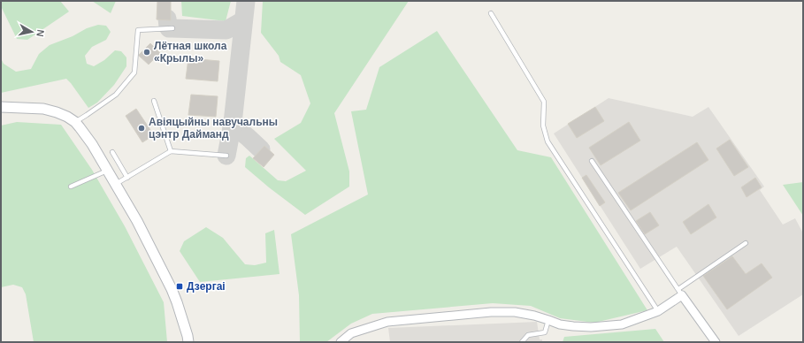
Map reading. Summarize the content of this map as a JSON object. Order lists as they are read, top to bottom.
{
  "places": {
    "other": ["Лётная школа «Крылы»", "Авіяцыйны навучальны цэнтр Дайманд"],
    "transit": ["Дзергаі"]
  },
  "north": "right"
}
